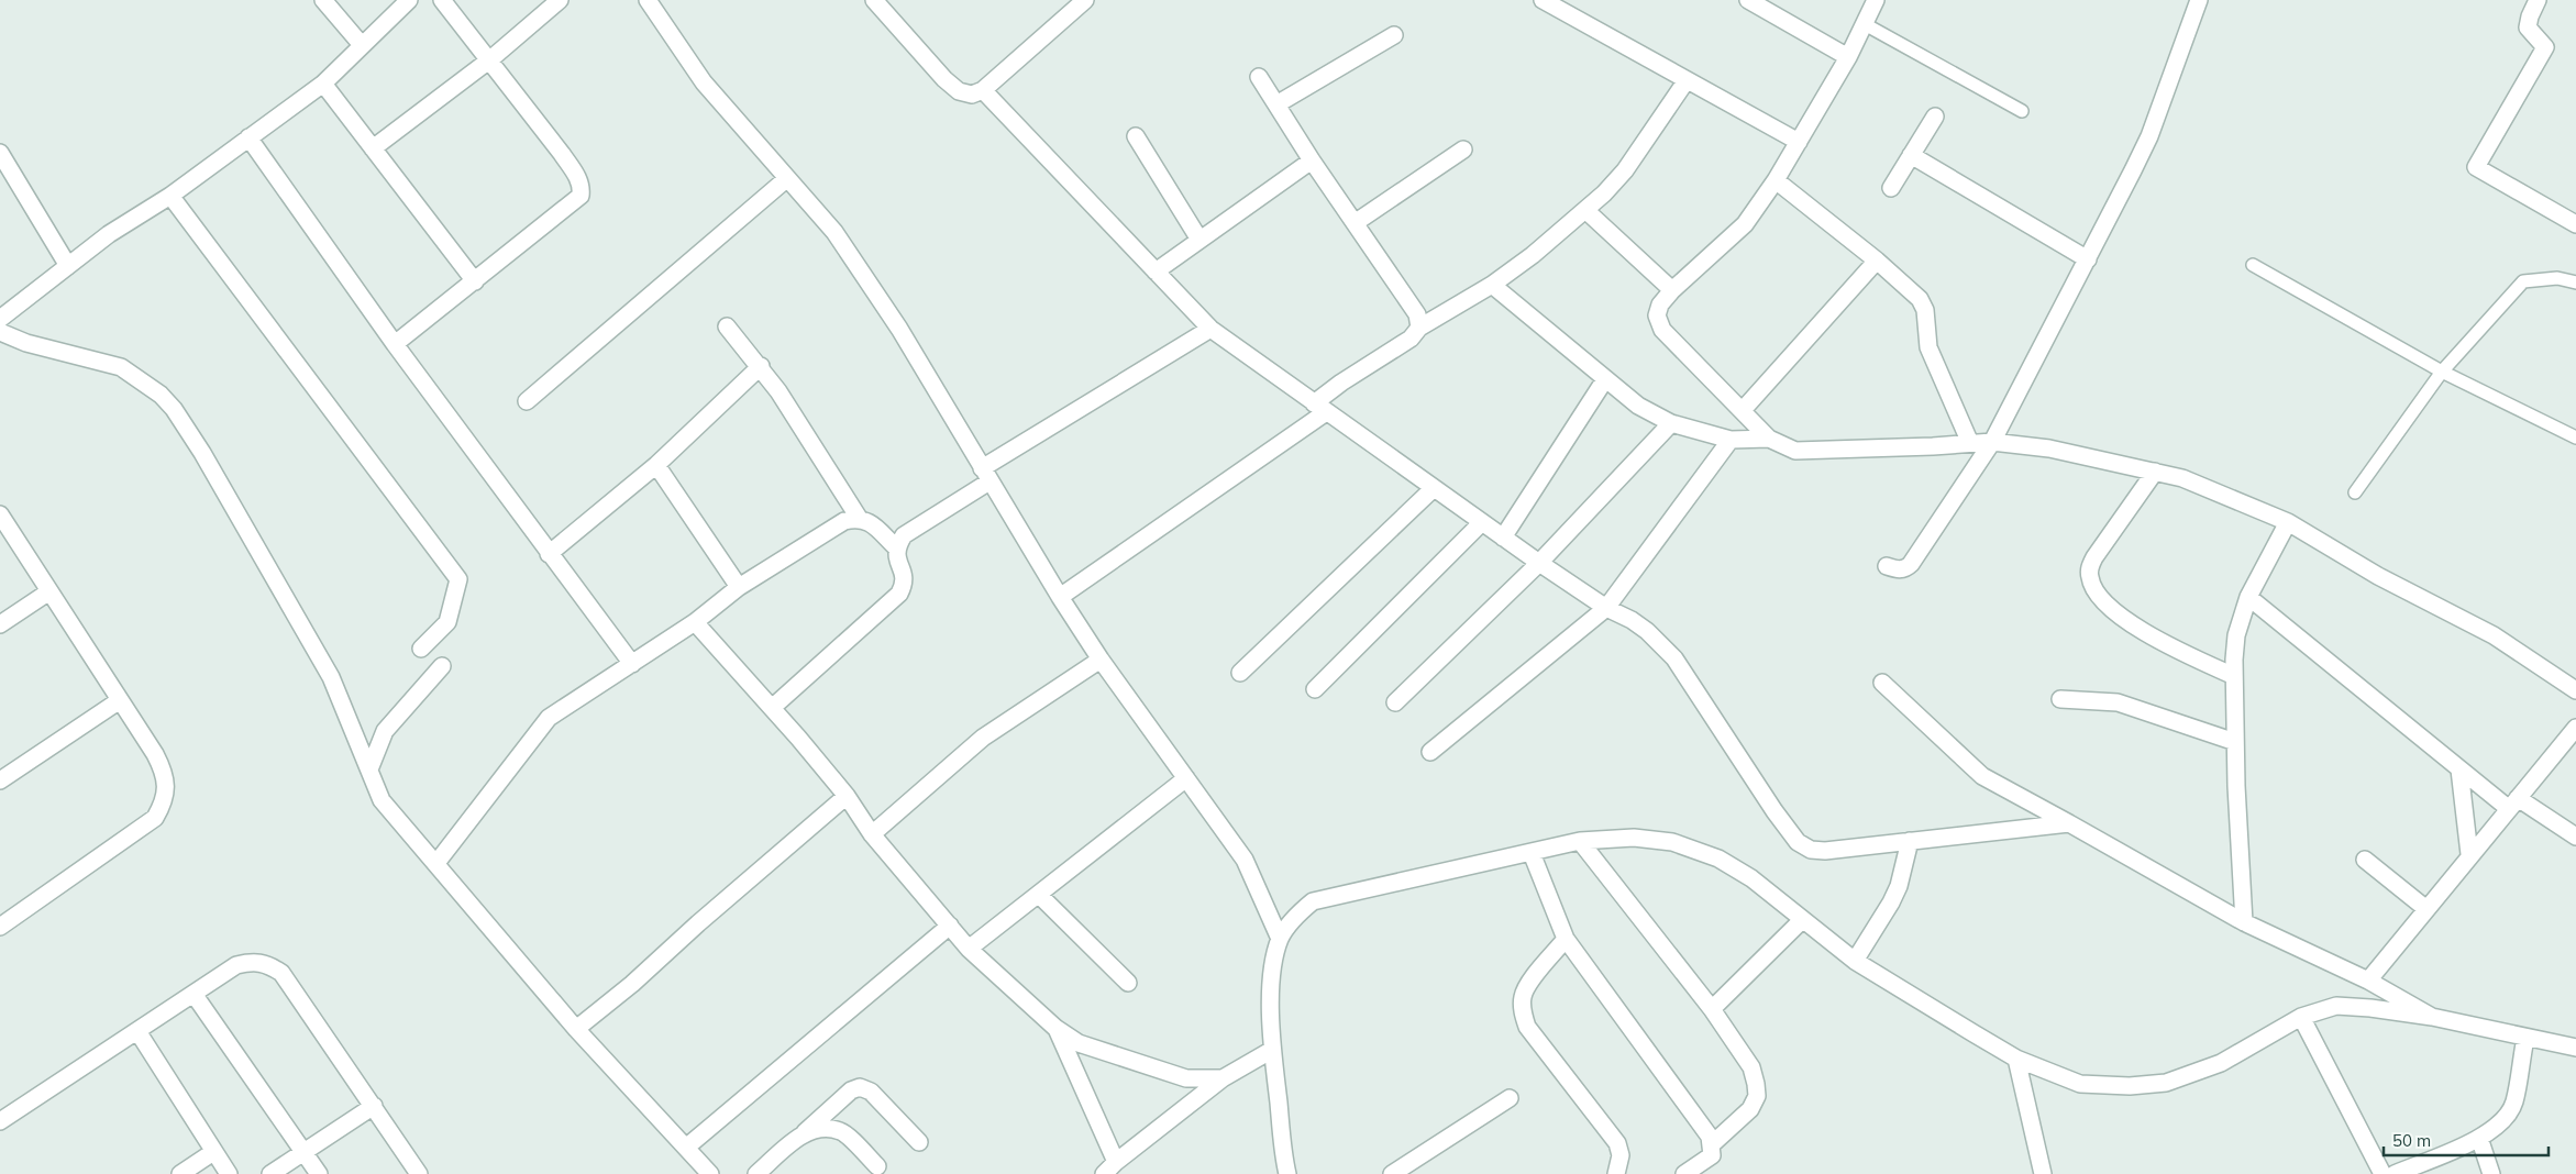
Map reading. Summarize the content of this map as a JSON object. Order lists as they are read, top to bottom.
{
  "scale_bar": "50 m"
}
